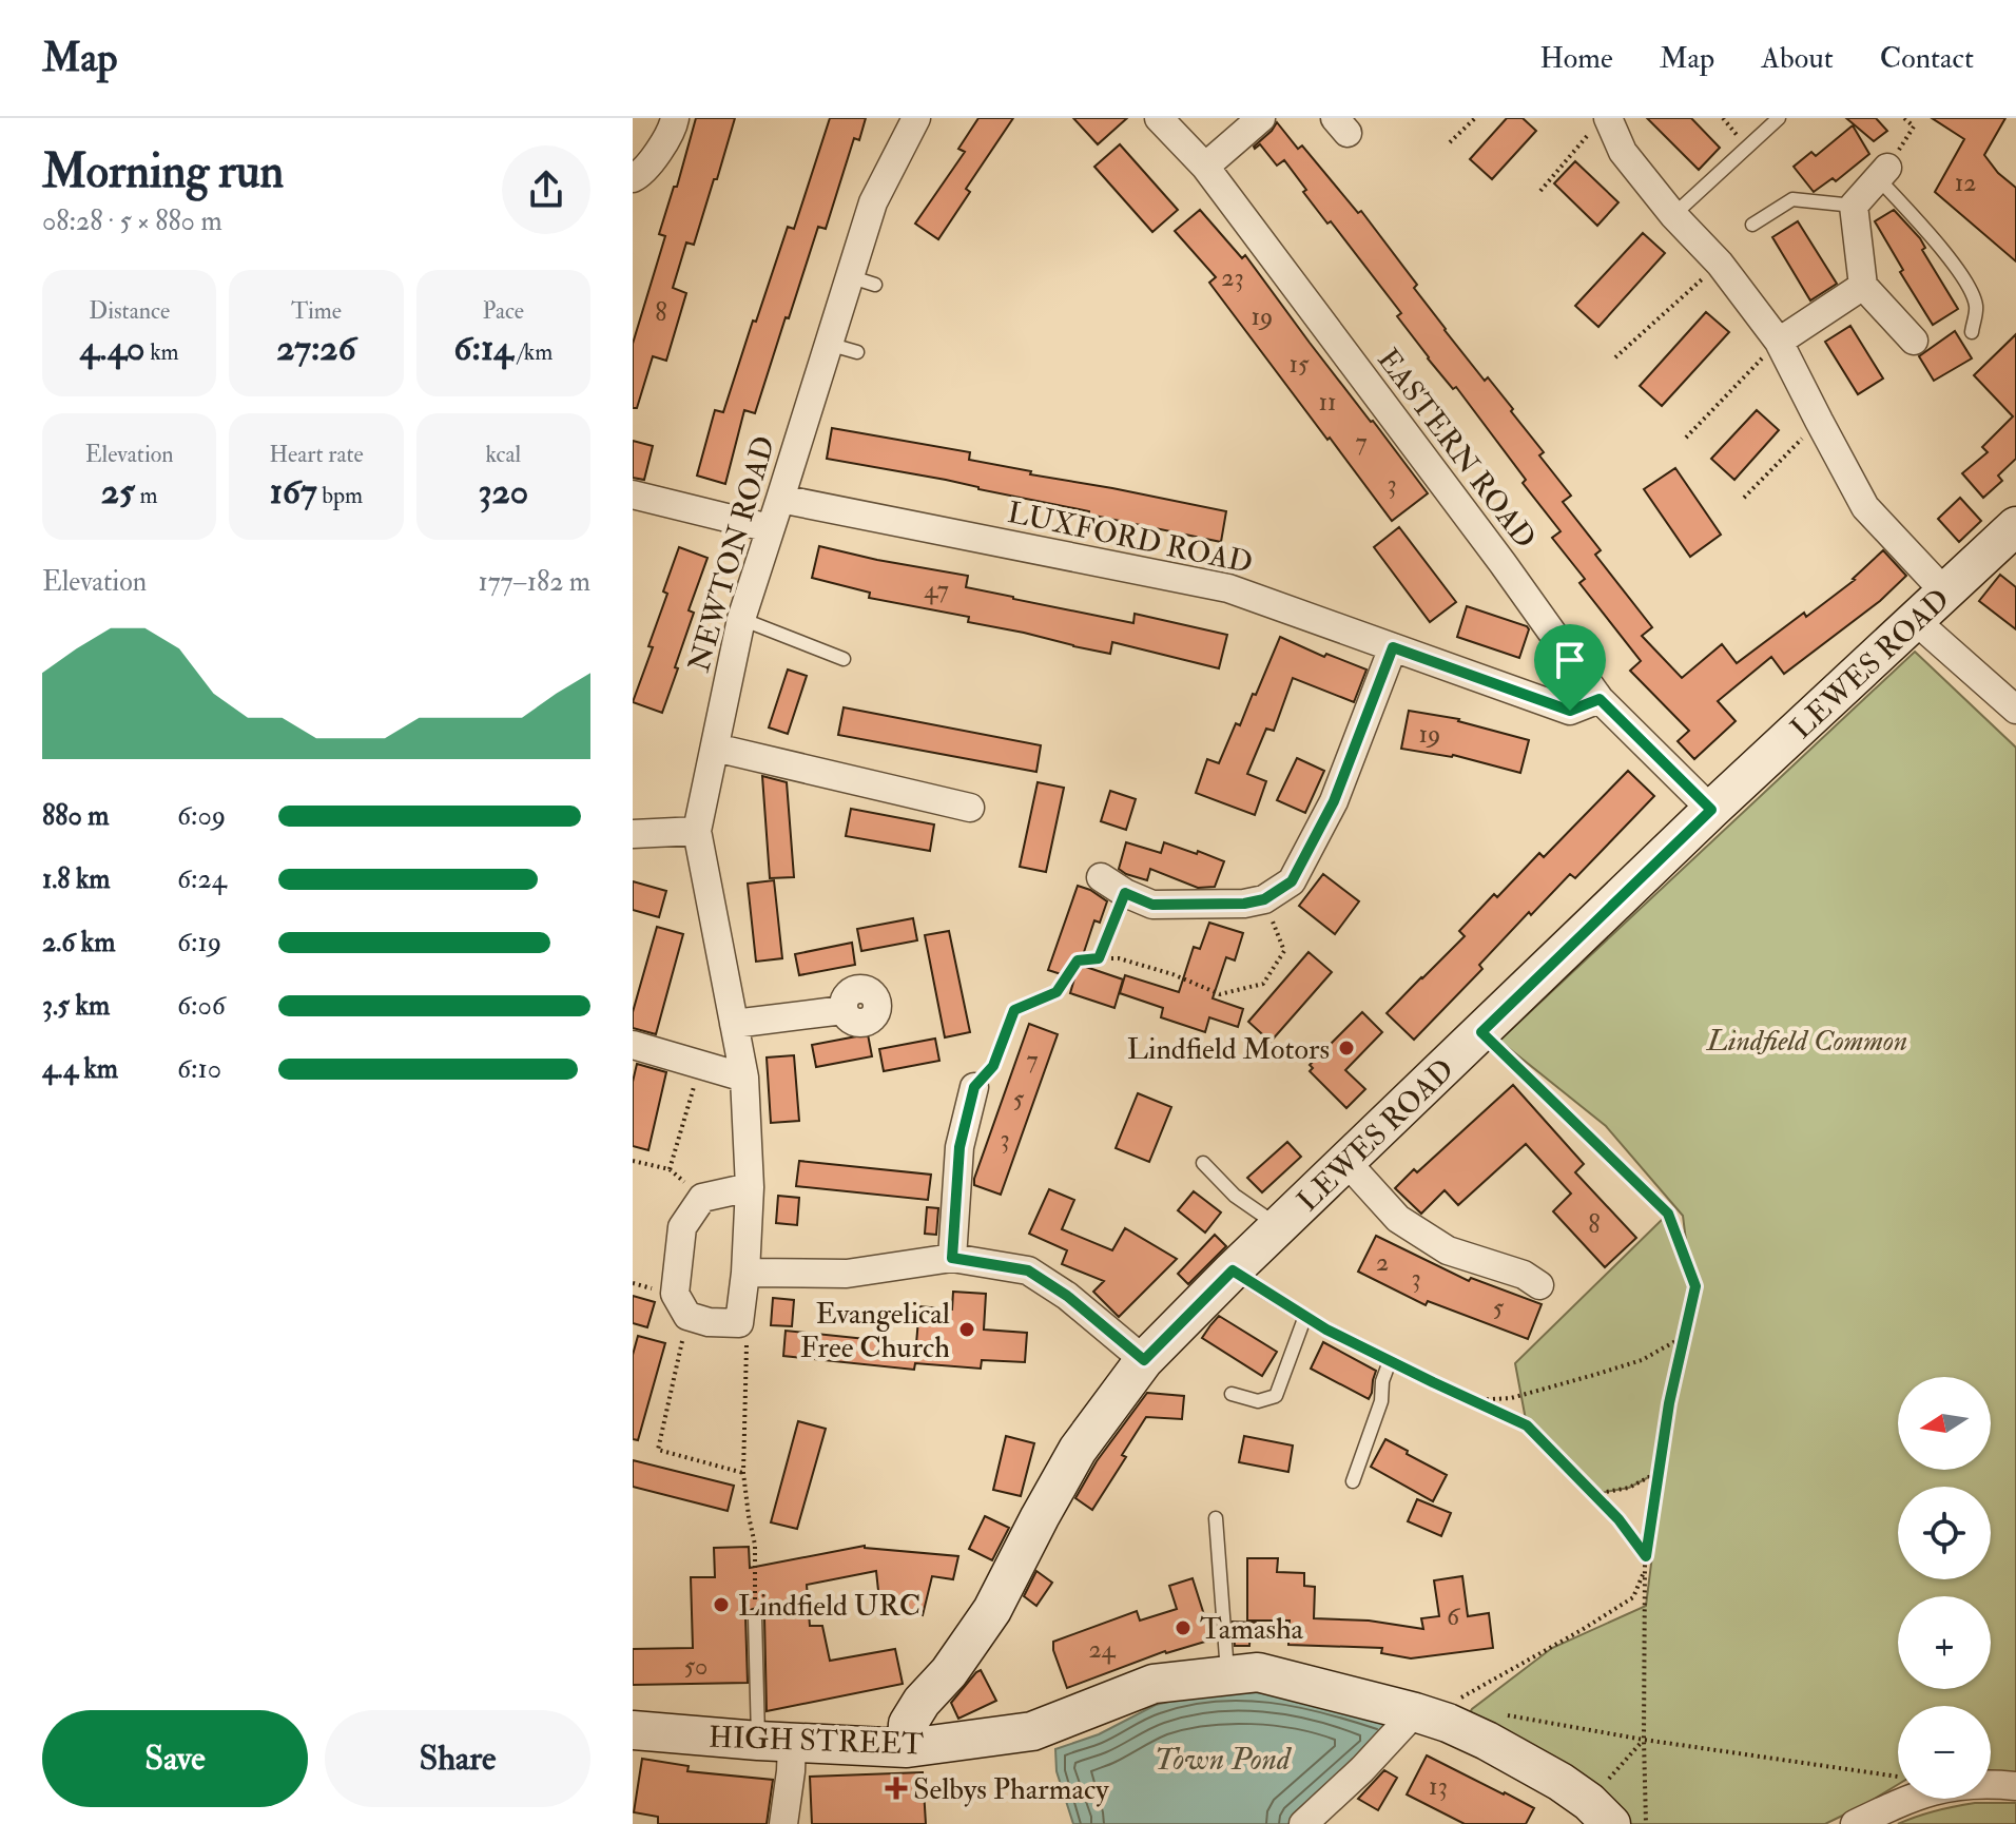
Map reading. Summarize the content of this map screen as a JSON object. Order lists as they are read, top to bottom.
{
  "streets": {
    "main road": ["LEWES ROAD", "HIGH STREET"],
    "street": ["EASTERN ROAD", "LUXFORD ROAD", "NEWTON ROAD"]
  },
  "crossings": [
    ["EASTERN ROAD", "LUXFORD ROAD"],
    ["EASTERN ROAD", "LEWES ROAD"],
    ["LUXFORD ROAD", "NEWTON ROAD"],
    ["LEWES ROAD", "HIGH STREET"]
  ],
  "water": ["Town Pond"],
  "parks": ["Lindfield Common"],
  "places": {
    "other": [
      "Lindfield Motors",
      "Evangelical Free Church",
      "Lindfield URC",
      "Tamasha"
    ],
    "health": ["Selbys Pharmacy"]
  },
  "house_numbers": [
    "12",
    "23",
    "8",
    "19",
    "15",
    "11",
    "7",
    "3",
    "47",
    "19",
    "7",
    "5",
    "3",
    "8",
    "2",
    "3",
    "5",
    "6",
    "24",
    "50",
    "13"
  ],
  "north": "left",
  "page": {
    "header": "Map",
    "nav": [
      "Home",
      "Map",
      "About",
      "Contact"
    ],
    "heading": ["Morning run", "08:28 · 5 × 880 m"],
    "stats": [
      ["Distance", "4.40 km"],
      ["Time", "27:26"],
      ["Pace", "6:14 /km"],
      ["Elevation", "25 m"],
      ["Heart rate", "167 bpm"],
      ["kcal", "320"]
    ],
    "chart": ["Elevation", "177–182 m"],
    "list": [
      {
        "name": "880 m",
        "note": "6:09"
      },
      {
        "name": "1.8 km",
        "note": "6:24"
      },
      {
        "name": "2.6 km",
        "note": "6:19"
      },
      {
        "name": "3.5 km",
        "note": "6:06"
      },
      {
        "name": "4.4 km",
        "note": "6:10"
      }
    ],
    "map_buttons": ["+", "−"],
    "buttons": ["Save", "Share"]
  }
}
